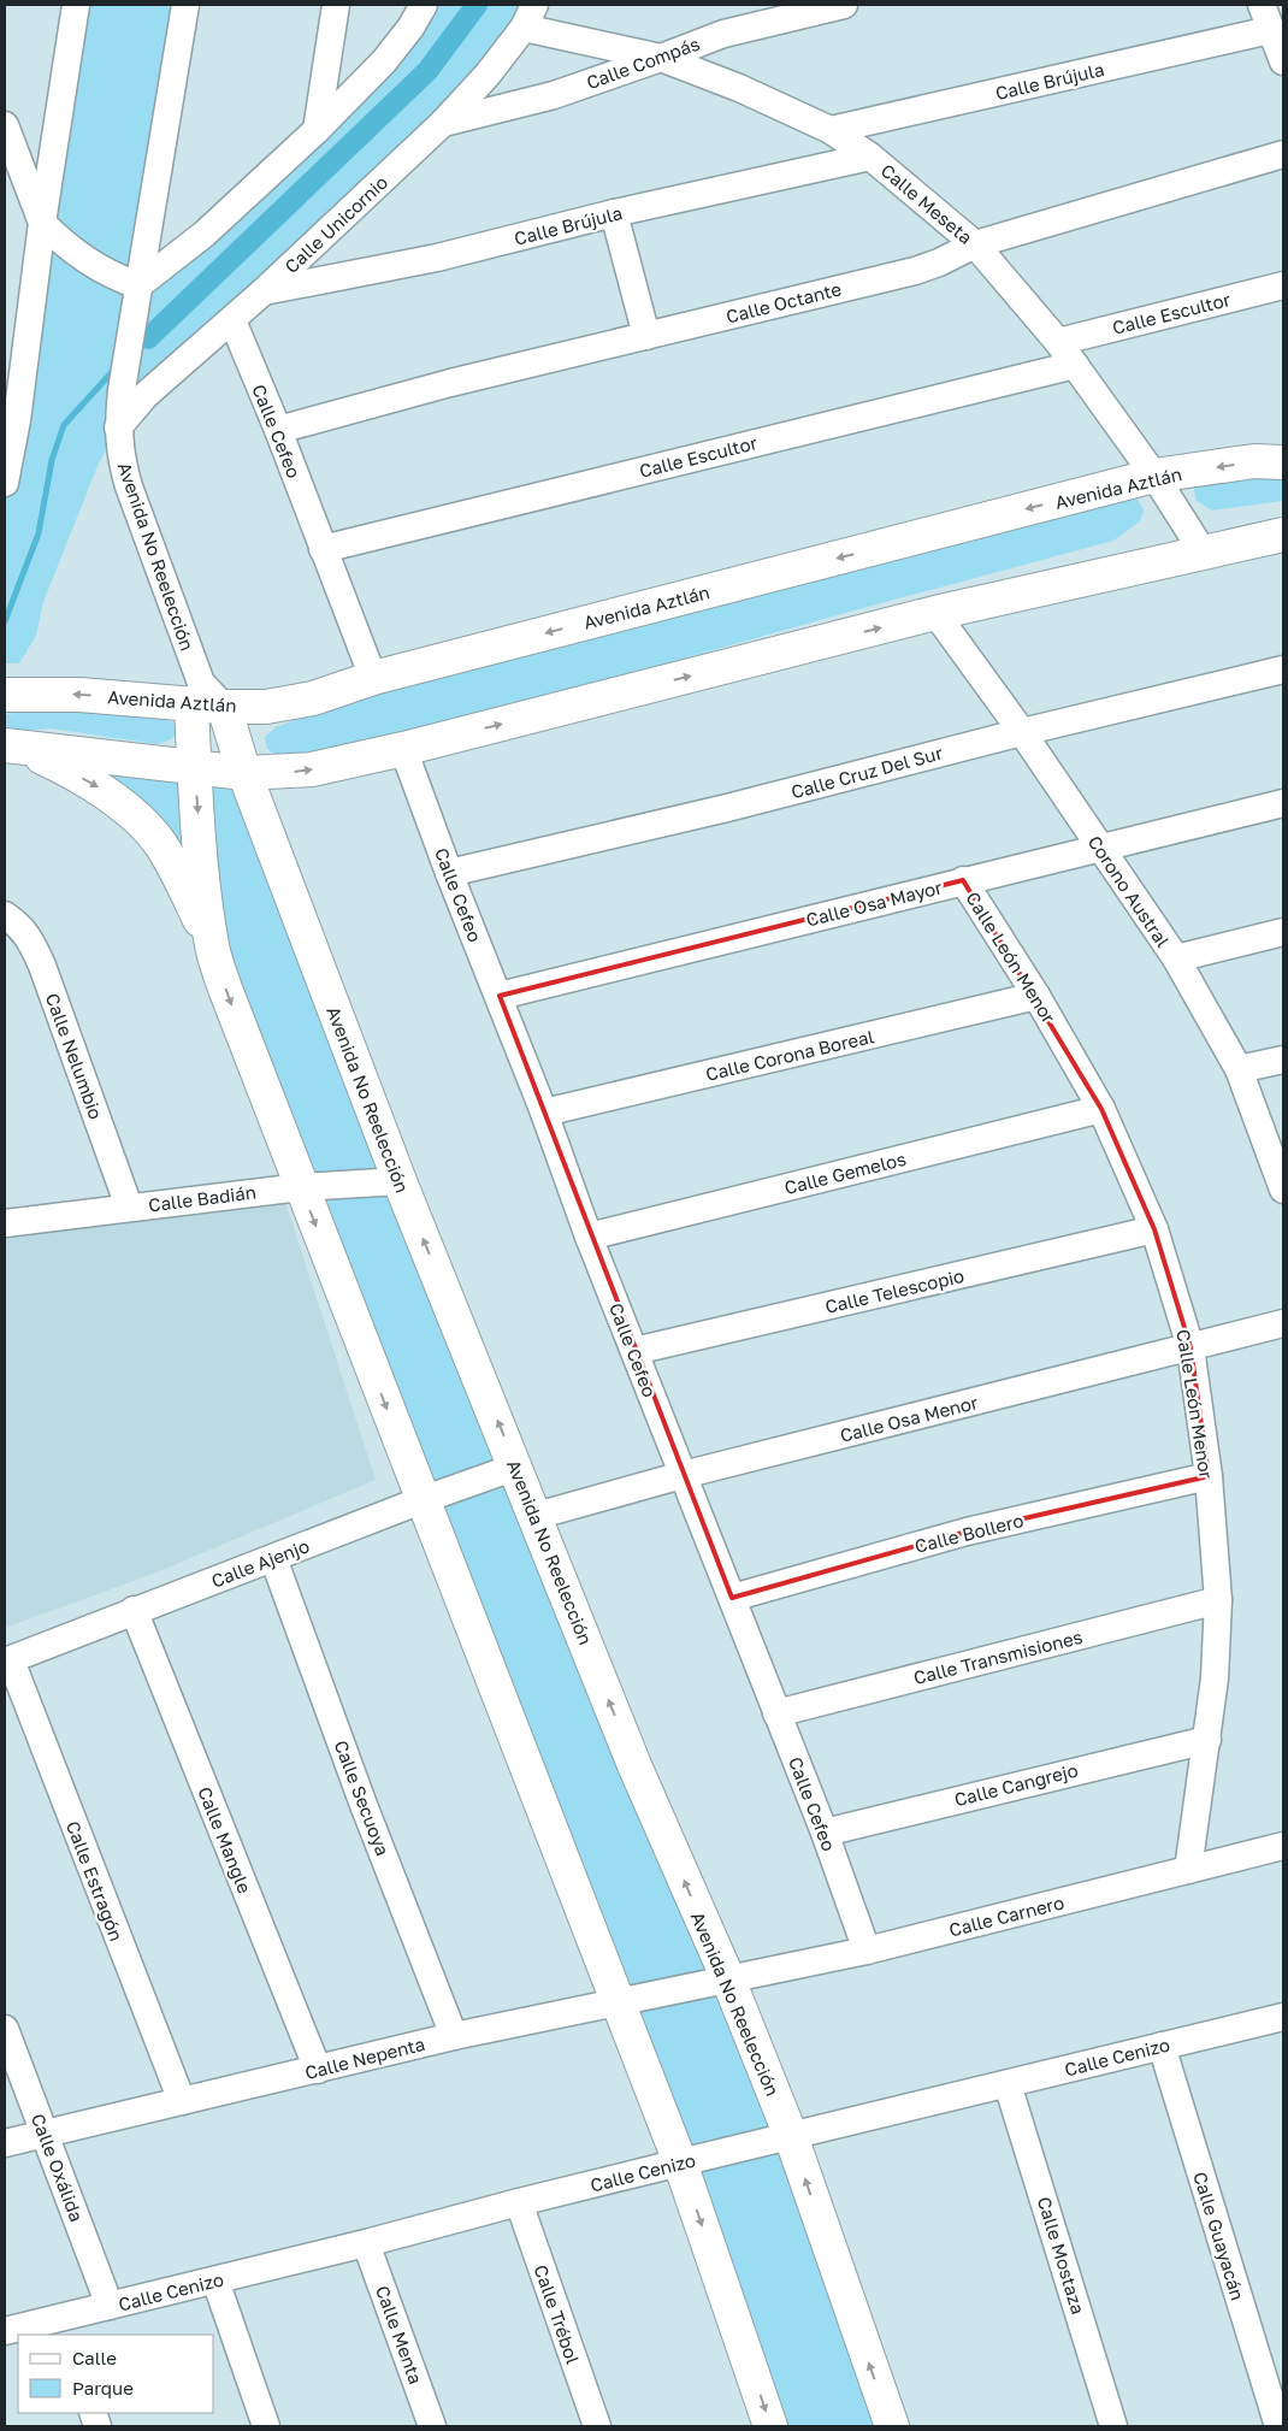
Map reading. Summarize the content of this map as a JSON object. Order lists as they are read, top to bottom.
{
  "streets": {
    "main road": ["Avenida Aztlán", "Avenida No Reelección"],
    "street": [
      "Calle Compás",
      "Calle Brújula",
      "Calle Meseta",
      "Calle Unicornio",
      "Calle Octante",
      "Calle Escultor",
      "Calle Cefeo",
      "Calle Cruz Del Sur",
      "Corono Austral",
      "Calle Osa Mayor",
      "Calle León Menor",
      "Calle Corona Boreal",
      "Calle Nelumbio",
      "Calle Gemelos",
      "Calle Badián",
      "Calle Telescopio",
      "Calle Osa Menor",
      "Calle Bollero",
      "Calle Ajenjo",
      "Calle Transmisiones",
      "Calle Cangrejo",
      "Calle Secuoya",
      "Calle Mangle",
      "Calle Estragón",
      "Calle Carnero",
      "Calle Cenizo",
      "Calle Nepenta",
      "Calle Oxálida",
      "Calle Guayacán",
      "Calle Mostaza",
      "Calle Trébol",
      "Calle Menta"
    ]
  },
  "crossings": [
    ["Calle Compás", "Calle Meseta"],
    ["Calle Compás", "Calle Unicornio"],
    ["Calle Brújula", "Calle Meseta"],
    ["Calle Brújula", "Calle Unicornio"],
    ["Calle Meseta", "Calle Unicornio"],
    ["Calle Meseta", "Calle Octante"],
    ["Calle Meseta", "Calle Escultor"],
    ["Calle Meseta", "Avenida Aztlán"],
    ["Calle Unicornio", "Calle Cefeo"],
    ["Calle Unicornio", "Avenida No Reelección"],
    ["Calle Octante", "Calle Cefeo"],
    ["Calle Escultor", "Calle Cefeo"],
    ["Calle Cefeo", "Avenida Aztlán"],
    ["Calle Cefeo", "Calle Cruz Del Sur"],
    ["Calle Cefeo", "Calle Osa Mayor"],
    ["Calle Cefeo", "Calle Corona Boreal"],
    ["Calle Cefeo", "Calle Gemelos"],
    ["Calle Cefeo", "Calle Telescopio"],
    ["Calle Cefeo", "Calle Osa Menor"],
    ["Calle Cefeo", "Calle Bollero"],
    ["Calle Cefeo", "Calle Transmisiones"],
    ["Calle Cefeo", "Calle Cangrejo"],
    ["Calle Cefeo", "Calle Carnero"],
    ["Avenida Aztlán", "Avenida No Reelección"],
    ["Avenida No Reelección", "Calle Badián"],
    ["Avenida No Reelección", "Calle Osa Menor"],
    ["Avenida No Reelección", "Calle Ajenjo"],
    ["Avenida No Reelección", "Calle Carnero"],
    ["Avenida No Reelección", "Calle Cenizo"],
    ["Avenida No Reelección", "Calle Nepenta"],
    ["Calle Cruz Del Sur", "Corono Austral"],
    ["Corono Austral", "Calle Osa Mayor"],
    ["Calle Osa Mayor", "Calle León Menor"],
    ["Calle León Menor", "Calle Corona Boreal"],
    ["Calle León Menor", "Calle Gemelos"],
    ["Calle León Menor", "Calle Telescopio"],
    ["Calle León Menor", "Calle Osa Menor"],
    ["Calle León Menor", "Calle Bollero"],
    ["Calle León Menor", "Calle Transmisiones"],
    ["Calle León Menor", "Calle Cangrejo"],
    ["Calle León Menor", "Calle Carnero"],
    ["Calle Nelumbio", "Calle Badián"],
    ["Calle Ajenjo", "Calle Secuoya"],
    ["Calle Ajenjo", "Calle Mangle"],
    ["Calle Ajenjo", "Calle Estragón"],
    ["Calle Secuoya", "Calle Nepenta"],
    ["Calle Mangle", "Calle Nepenta"],
    ["Calle Estragón", "Calle Nepenta"],
    ["Calle Carnero", "Calle Nepenta"],
    ["Calle Cenizo", "Calle Oxálida"],
    ["Calle Cenizo", "Calle Guayacán"],
    ["Calle Cenizo", "Calle Mostaza"],
    ["Calle Cenizo", "Calle Trébol"],
    ["Calle Cenizo", "Calle Menta"],
    ["Calle Nepenta", "Calle Oxálida"]
  ],
  "legend": ["Calle", "Parque"]
}
